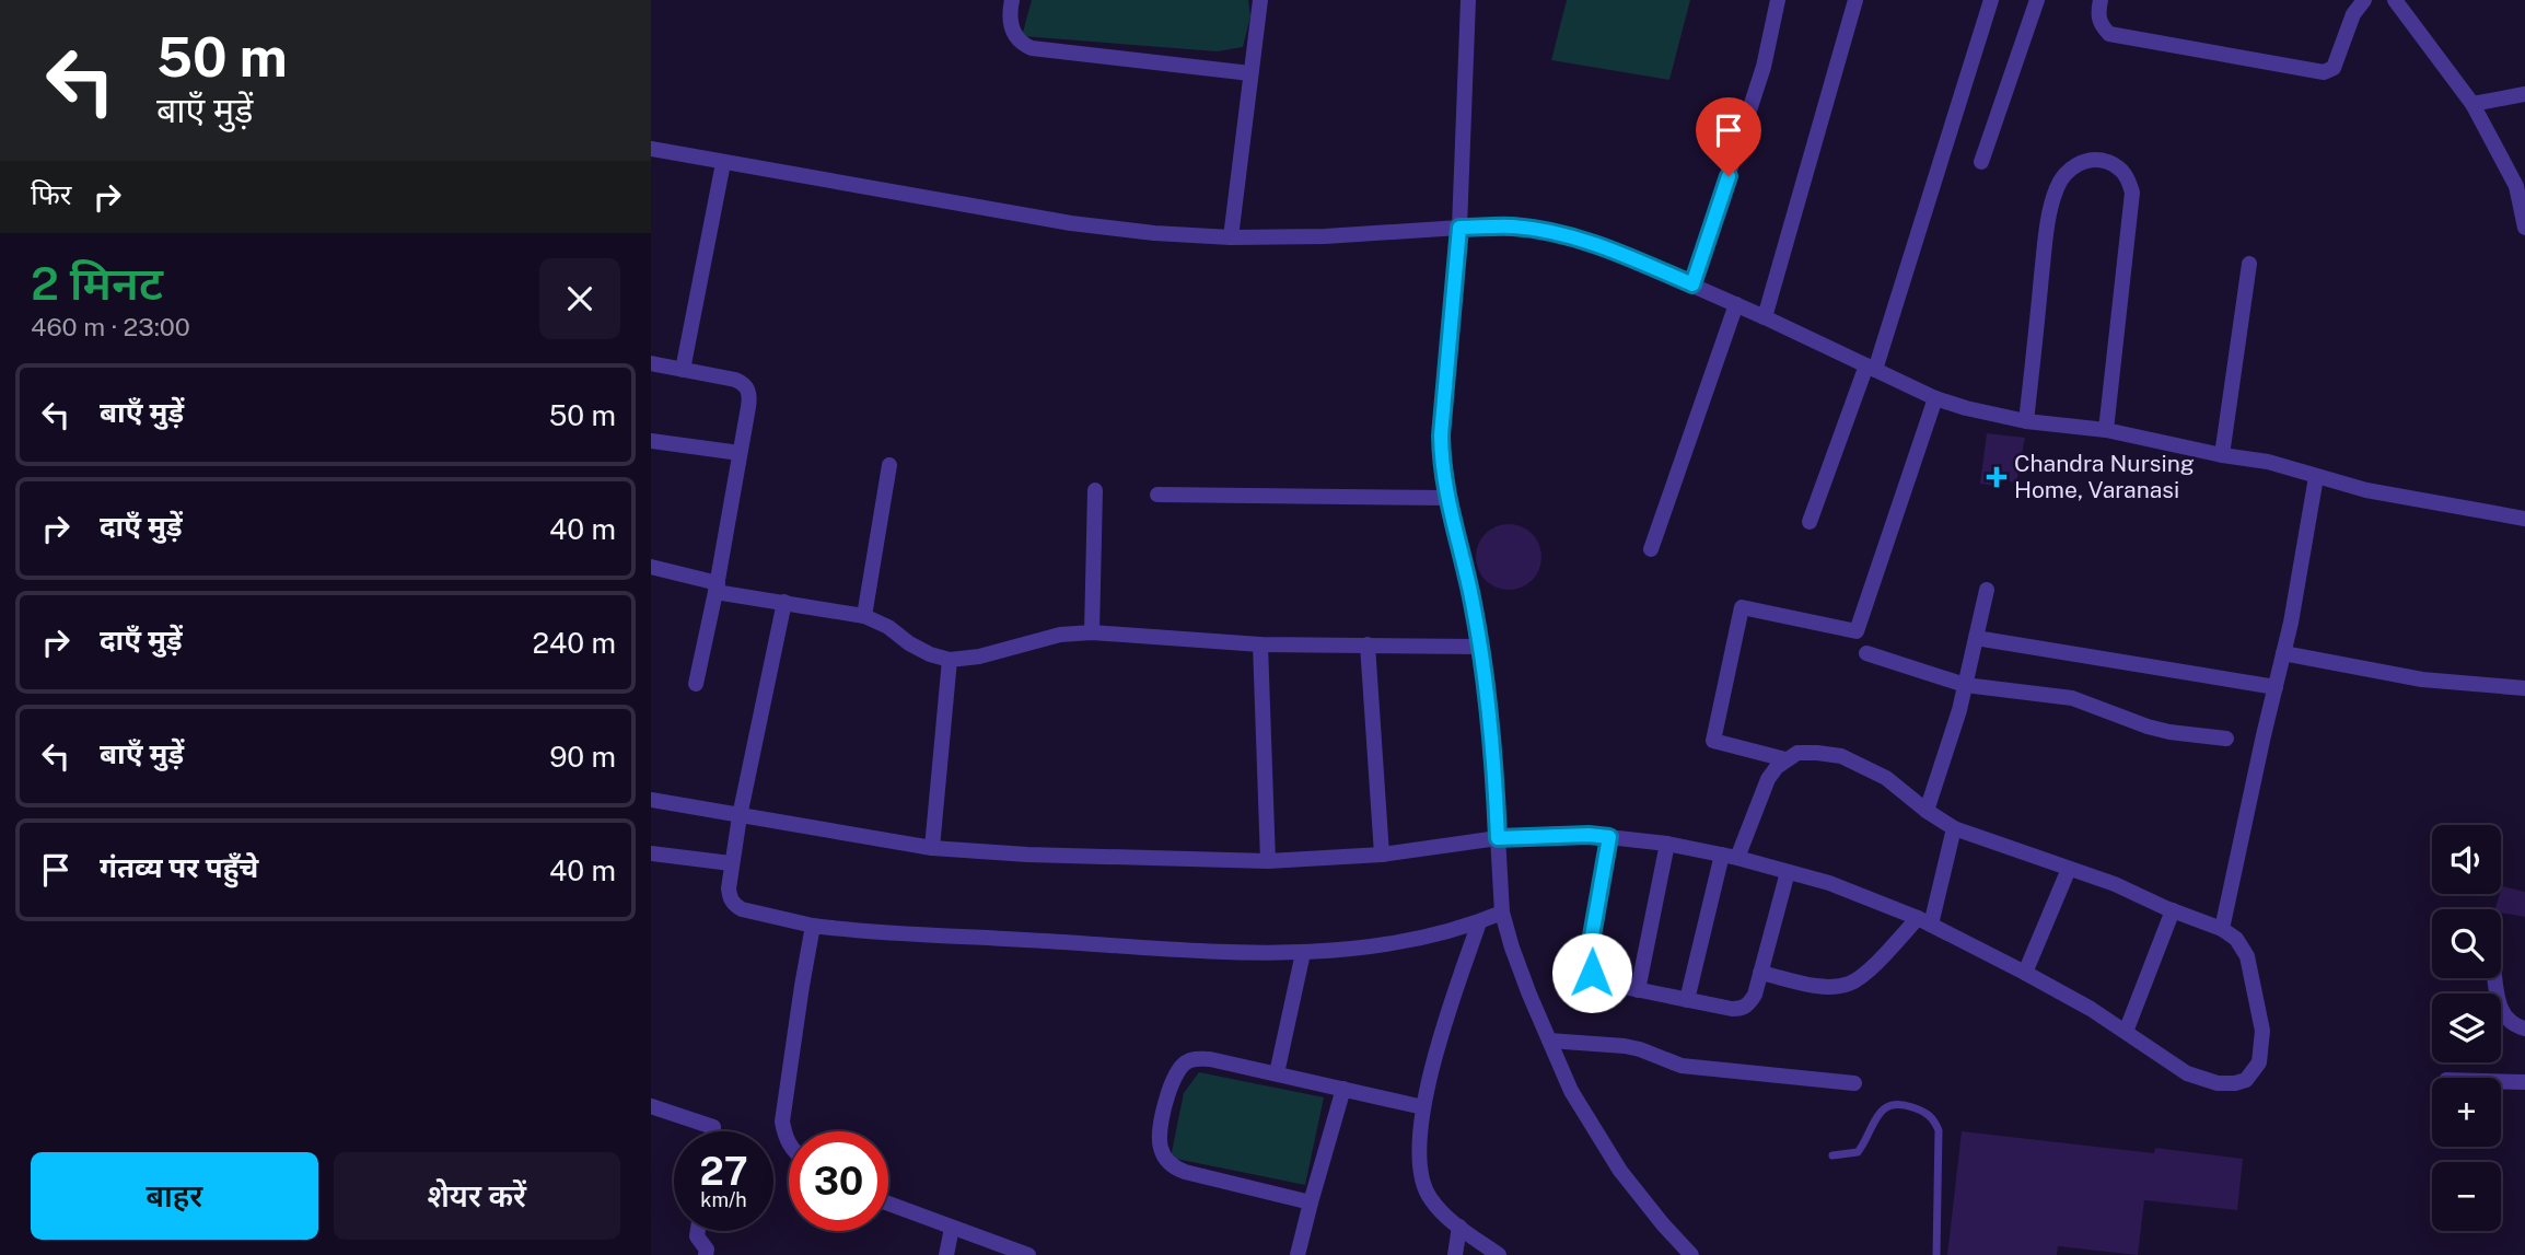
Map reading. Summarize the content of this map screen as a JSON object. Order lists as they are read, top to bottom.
{
  "places": {
    "health": ["Chandra Nursing Home, Varanasi"]
  },
  "page": {
    "turn": ["50 m", "बाएँ मुड़ें"],
    "then": "फिर",
    "heading": ["2 मिनट", "460 m · 23:00"],
    "list": [
      {
        "name": "बाएँ मुड़ें",
        "value": "50 m"
      },
      {
        "name": "दाएँ मुड़ें",
        "value": "40 m"
      },
      {
        "name": "दाएँ मुड़ें",
        "value": "240 m"
      },
      {
        "name": "बाएँ मुड़ें",
        "value": "90 m"
      },
      {
        "name": "गंतव्य पर पहुँचे",
        "value": "40 m"
      }
    ],
    "map_buttons": ["+", "−"],
    "speed": "27 km/h",
    "limit": "30",
    "buttons": ["बाहर", "शेयर करें"]
  }
}
